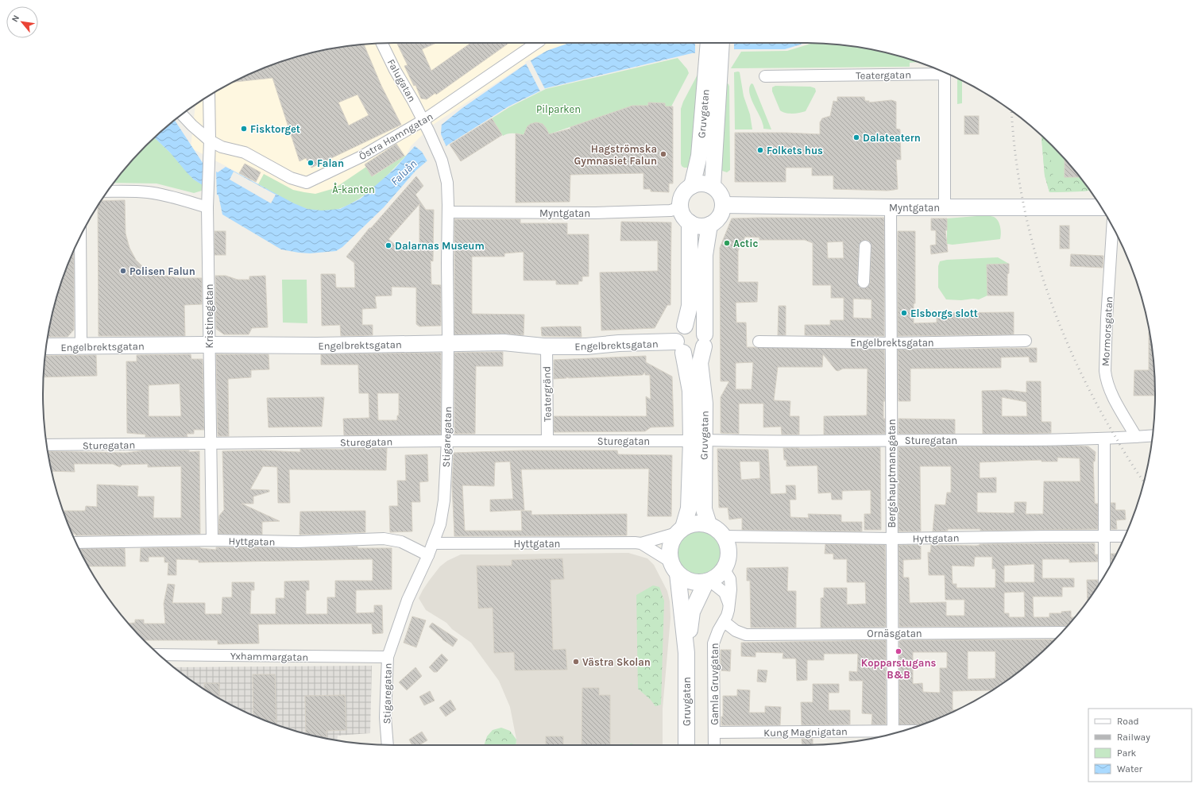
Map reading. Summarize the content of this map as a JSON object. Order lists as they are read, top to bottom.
{
  "streets": {
    "main road": ["Gruvgatan", "Myntgatan", "Engelbrektsgatan"],
    "street": [
      "Teatergatan",
      "Falugatan",
      "Östra Hamngatan",
      "Kristinegatan",
      "Mormorsgatan",
      "Teatergränd",
      "Stigaregatan",
      "Sturegatan",
      "Bergshauptmansgatan",
      "Hyttgatan",
      "Ornäsgatan",
      "Yxhammargatan",
      "Gamla Gruvgatan",
      "Kung Magnigatan"
    ]
  },
  "crossings": [
    ["Teatergatan", "Myntgatan"],
    ["Falugatan", "Östra Hamngatan"],
    ["Falugatan", "Stigaregatan"],
    ["Gruvgatan", "Myntgatan"],
    ["Gruvgatan", "Engelbrektsgatan"],
    ["Gruvgatan", "Sturegatan"],
    ["Gruvgatan", "Hyttgatan"],
    ["Gruvgatan", "Gamla Gruvgatan"],
    ["Östra Hamngatan", "Kristinegatan"],
    ["Östra Hamngatan", "Stigaregatan"],
    ["Myntgatan", "Stigaregatan"],
    ["Myntgatan", "Bergshauptmansgatan"],
    ["Kristinegatan", "Engelbrektsgatan"],
    ["Kristinegatan", "Sturegatan"],
    ["Kristinegatan", "Hyttgatan"],
    ["Mormorsgatan", "Sturegatan"],
    ["Engelbrektsgatan", "Teatergränd"],
    ["Engelbrektsgatan", "Stigaregatan"],
    ["Engelbrektsgatan", "Bergshauptmansgatan"],
    ["Teatergränd", "Sturegatan"],
    ["Stigaregatan", "Sturegatan"],
    ["Stigaregatan", "Hyttgatan"],
    ["Stigaregatan", "Yxhammargatan"],
    ["Sturegatan", "Bergshauptmansgatan"],
    ["Bergshauptmansgatan", "Hyttgatan"],
    ["Bergshauptmansgatan", "Ornäsgatan"],
    ["Hyttgatan", "Gamla Gruvgatan"],
    ["Ornäsgatan", "Gamla Gruvgatan"],
    ["Gamla Gruvgatan", "Kung Magnigatan"]
  ],
  "water": ["Faluån"],
  "parks": ["Pilparken", "Å-kanten"],
  "places": [
    "Fisktorget",
    "Dalateatern",
    "Folkets hus",
    "Hagströmska Gymnasiet Falun",
    "Falan",
    "Actic",
    "Dalarnas Museum",
    "Polisen Falun",
    "Elsborgs slott",
    "Kopparstugans B&B",
    "Västra Skolan"
  ],
  "legend": [
    "Road",
    "Railway",
    "Park",
    "Water"
  ],
  "north": "top left"
}
